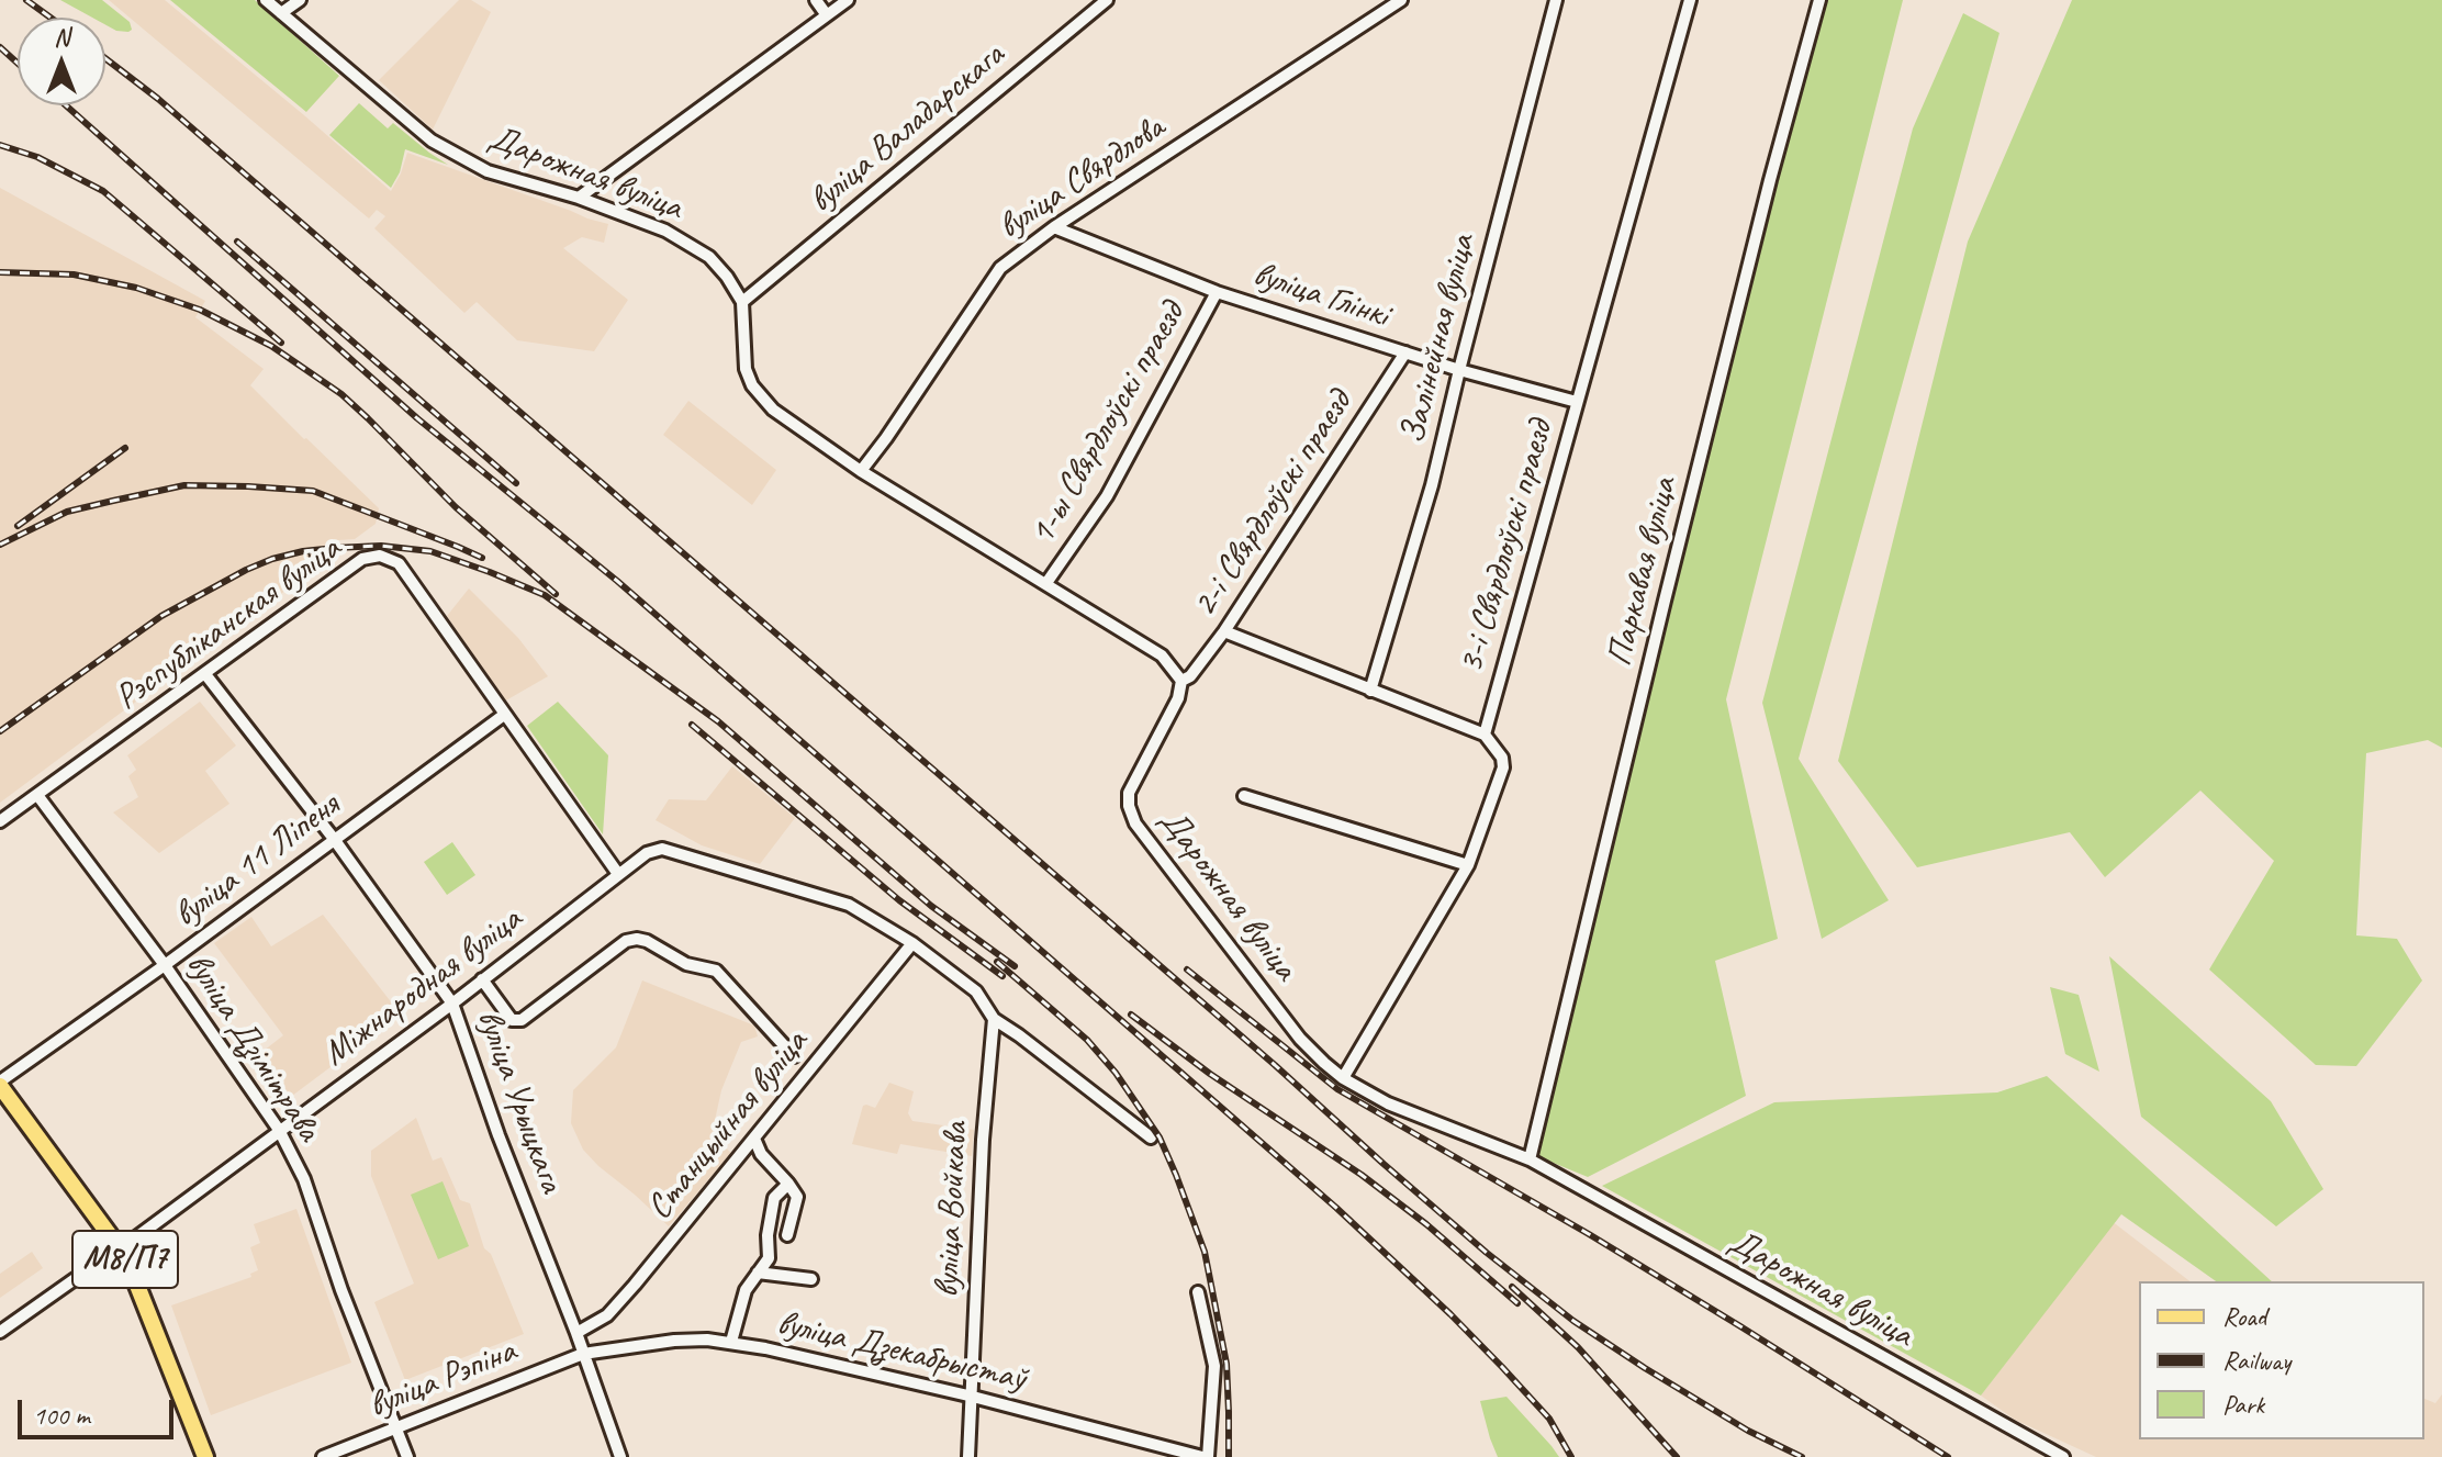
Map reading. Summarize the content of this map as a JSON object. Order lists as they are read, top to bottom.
{
  "streets": {
    "main road": ["М8/П7"],
    "street": [
      "вуліца Валадарскага",
      "Дарожная вуліца",
      "вуліца Свярдлова",
      "вуліца Глінкі",
      "Залінейная вуліца",
      "1-ы Свярдлоўскі праезд",
      "2-і Свярдлоўскі праезд",
      "3-і Свярдлоўскі праезд",
      "Паркавая вуліца",
      "Рэспубліканская вуліца",
      "вуліца 11 Ліпеня",
      "Міжнародная вуліца",
      "вуліца Дзімітрава",
      "вуліца Урыцкага",
      "Станцыйная вуліца",
      "вуліца Войкава",
      "вуліца Дзекабрыстаў",
      "вуліца Рэпіна"
    ]
  },
  "crossings": [
    ["вуліца Валадарскага", "Дарожная вуліца"],
    ["Дарожная вуліца", "2-і Свярдлоўскі праезд"],
    ["Дарожная вуліца", "Паркавая вуліца"],
    ["вуліца Свярдлова", "вуліца Глінкі"],
    ["вуліца Глінкі", "Залінейная вуліца"],
    ["вуліца Глінкі", "1-ы Свярдлоўскі праезд"],
    ["вуліца Глінкі", "2-і Свярдлоўскі праезд"],
    ["вуліца Глінкі", "3-і Свярдлоўскі праезд"],
    ["Рэспубліканская вуліца", "вуліца 11 Ліпеня"],
    ["Рэспубліканская вуліца", "Міжнародная вуліца"],
    ["Рэспубліканская вуліца", "вуліца Дзімітрава"],
    ["Рэспубліканская вуліца", "вуліца Урыцкага"],
    ["вуліца 11 Ліпеня", "вуліца Дзімітрава"],
    ["вуліца 11 Ліпеня", "вуліца Урыцкага"],
    ["вуліца 11 Ліпеня", "М8/П7"],
    ["Міжнародная вуліца", "вуліца Дзімітрава"],
    ["Міжнародная вуліца", "вуліца Урыцкага"],
    ["Міжнародная вуліца", "Станцыйная вуліца"],
    ["Міжнародная вуліца", "вуліца Войкава"],
    ["Міжнародная вуліца", "М8/П7"],
    ["вуліца Дзімітрава", "вуліца Рэпіна"],
    ["вуліца Урыцкага", "Станцыйная вуліца"],
    ["вуліца Урыцкага", "вуліца Дзекабрыстаў"],
    ["вуліца Урыцкага", "вуліца Рэпіна"],
    ["вуліца Войкава", "вуліца Дзекабрыстаў"],
    ["вуліца Дзекабрыстаў", "вуліца Рэпіна"]
  ],
  "legend": ["Road", "Railway", "Park"],
  "scale_bar": "100 m",
  "north": "top"
}
